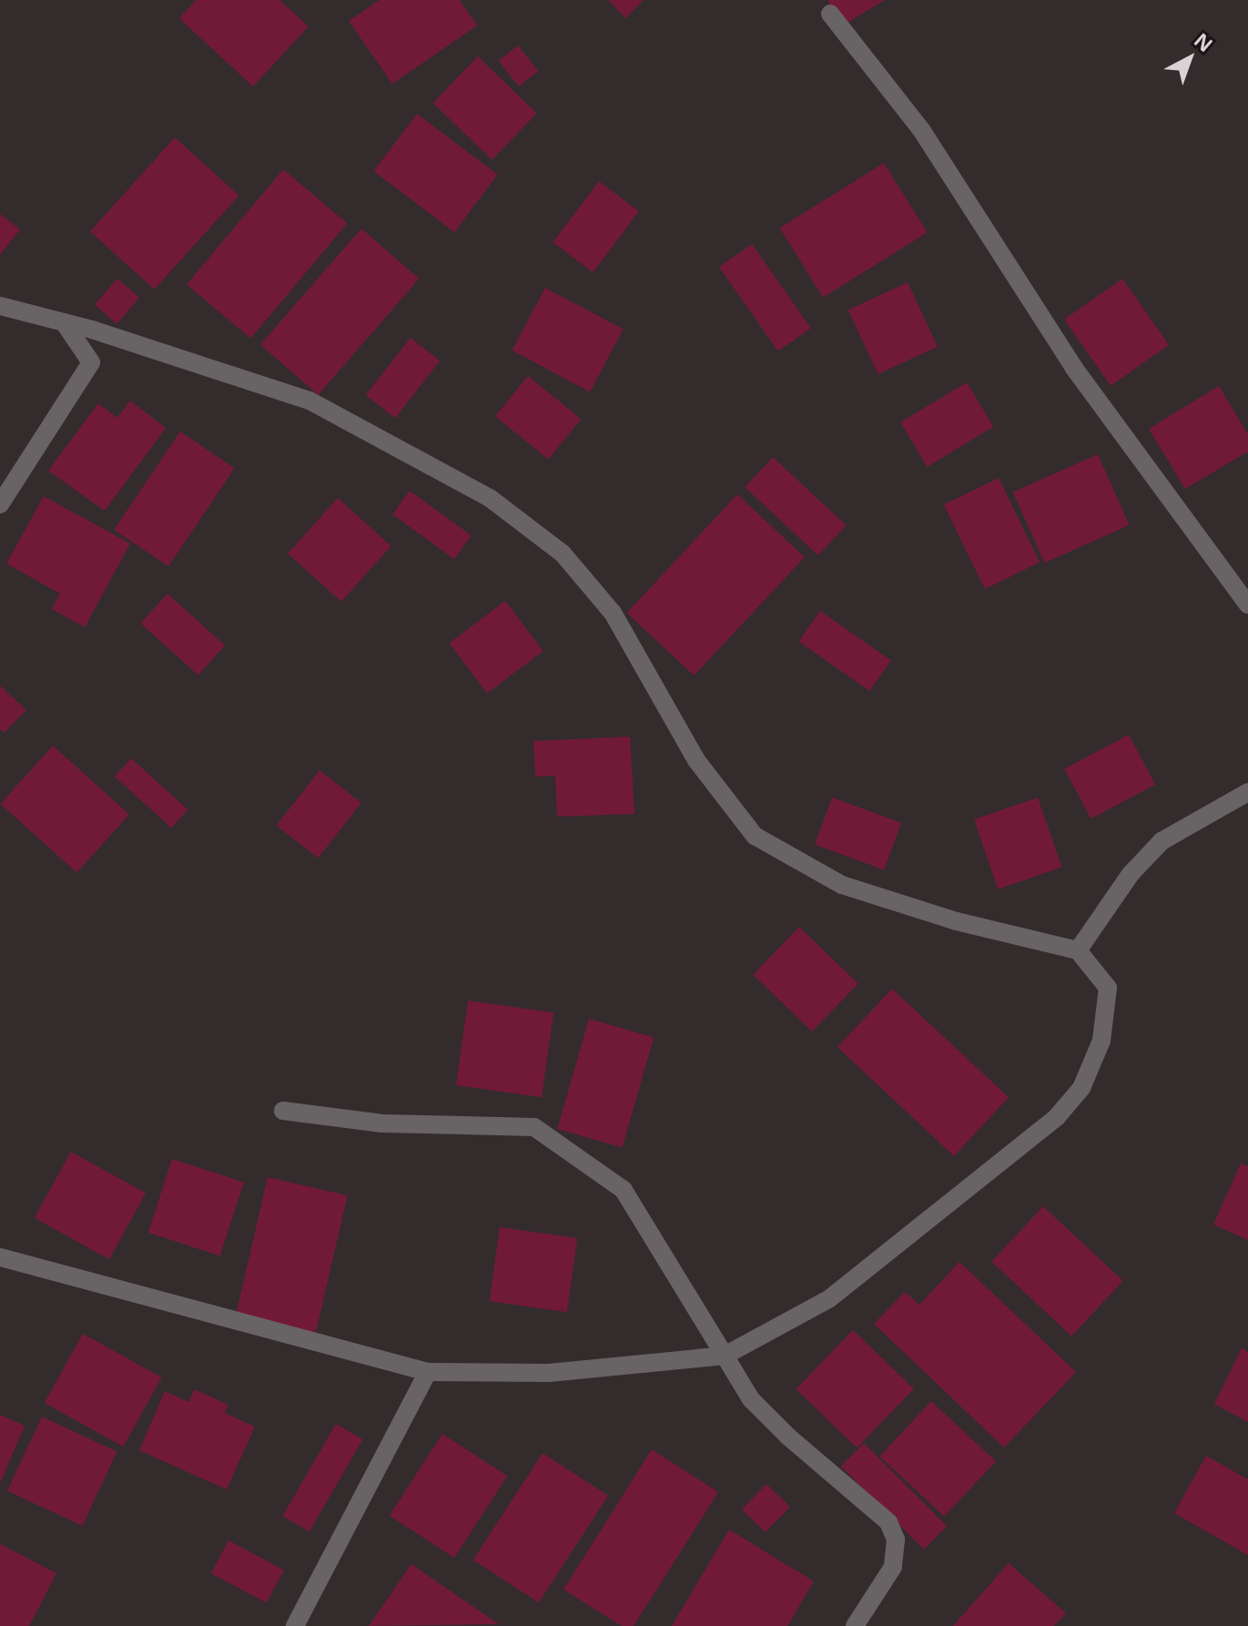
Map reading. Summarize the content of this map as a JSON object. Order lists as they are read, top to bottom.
{
  "north": "top right"
}
